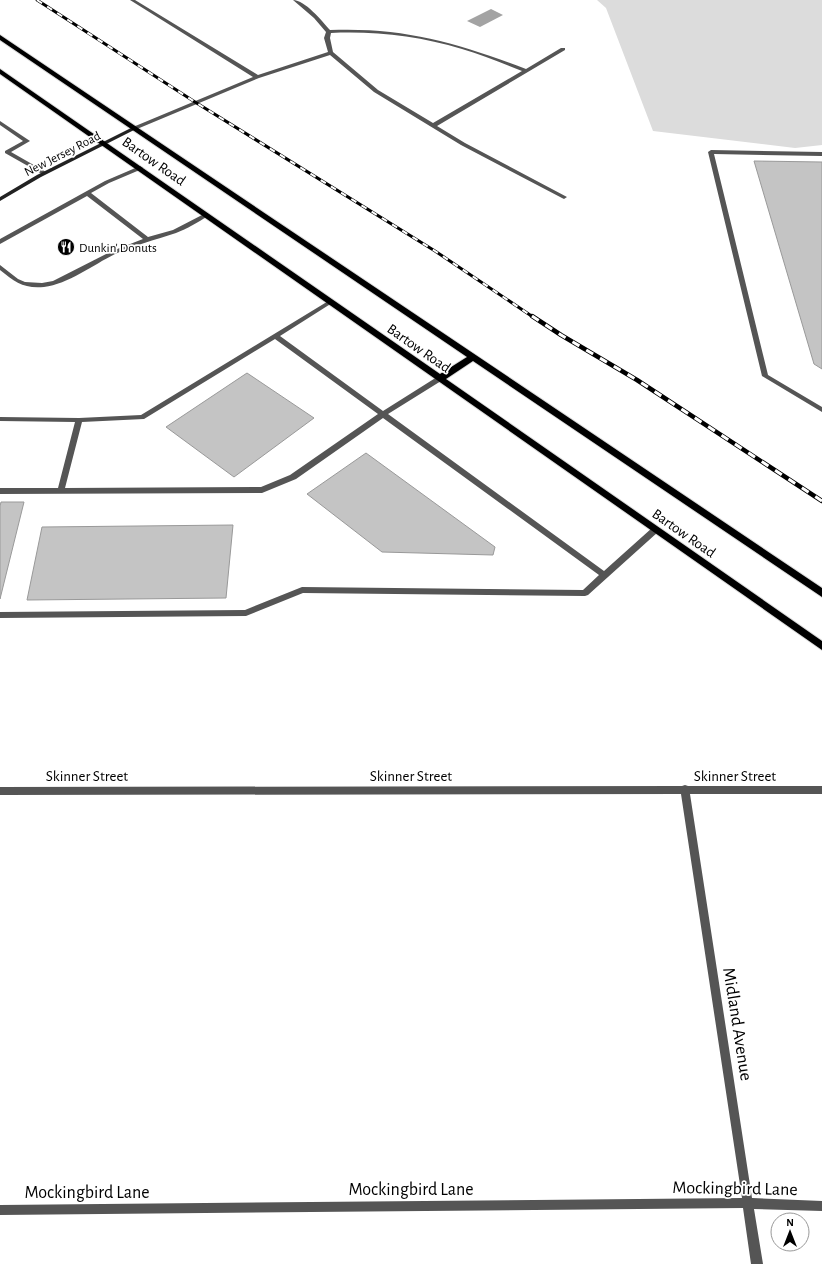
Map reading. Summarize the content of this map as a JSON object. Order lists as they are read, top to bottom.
{
  "streets": {
    "main road": ["Bartow Road"],
    "street": [
      "New Jersey Road",
      "Skinner Street",
      "Midland Avenue",
      "Mockingbird Lane"
    ]
  },
  "crossings": [
    ["New Jersey Road", "Bartow Road"],
    ["Skinner Street", "Midland Avenue"],
    ["Midland Avenue", "Mockingbird Lane"]
  ],
  "places": {
    "restaurant": ["Dunkin' Donuts"]
  },
  "north": "top"
}
